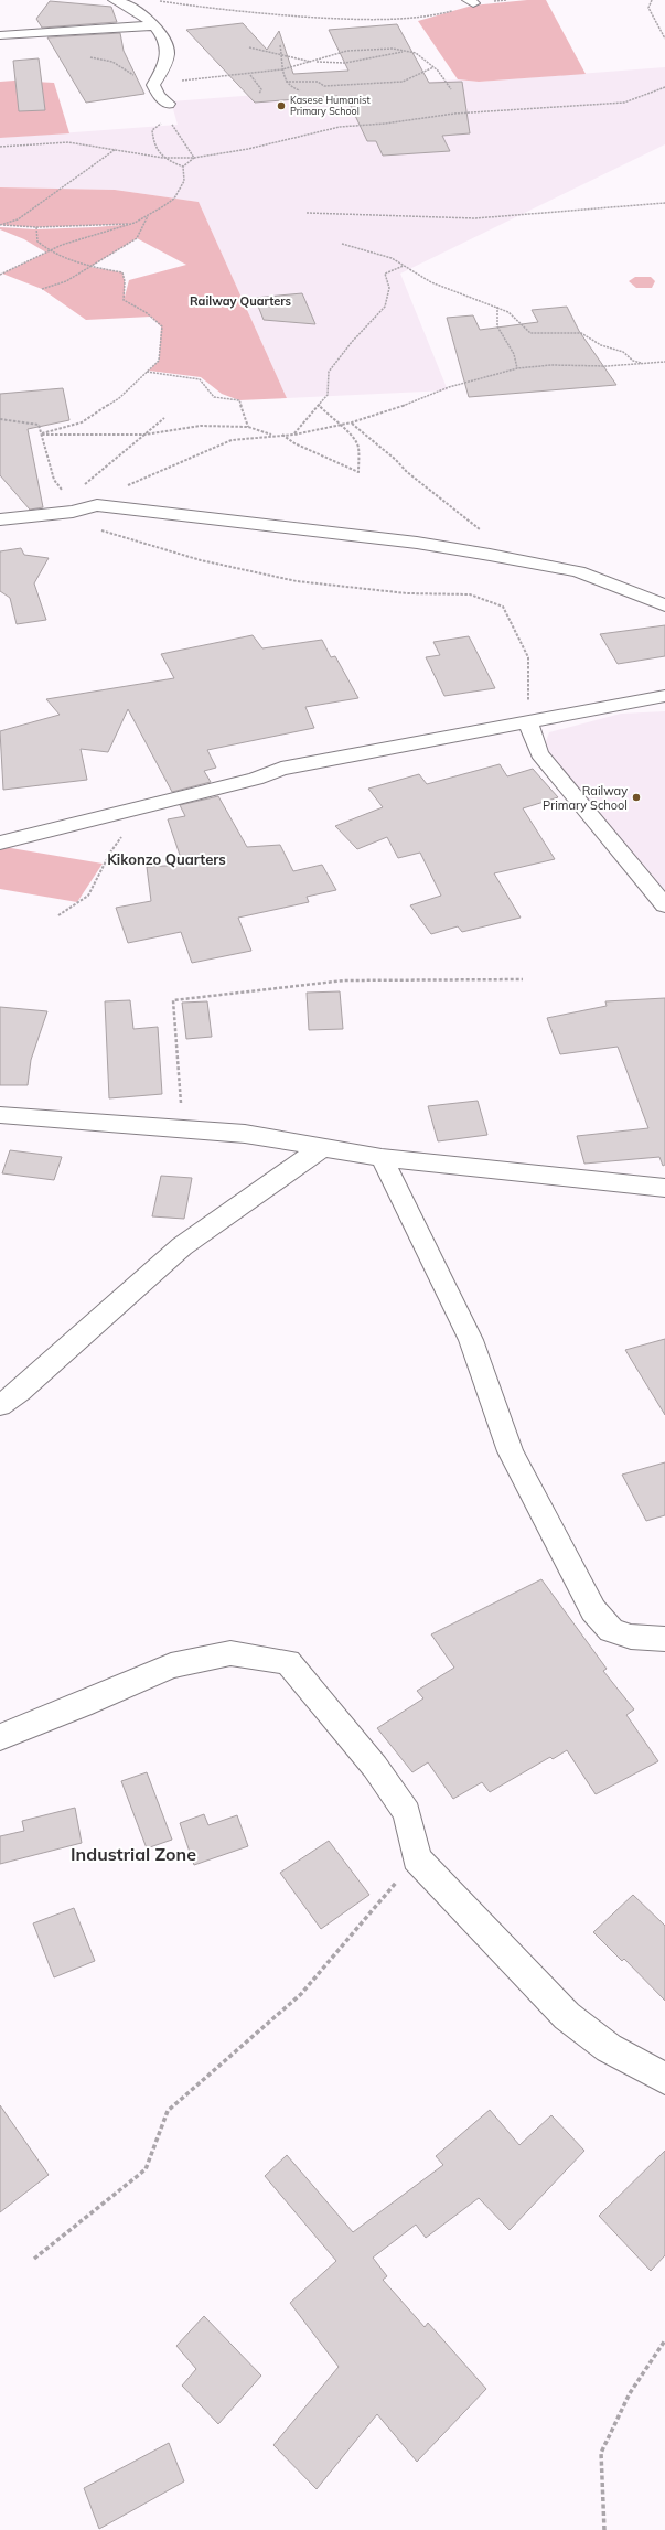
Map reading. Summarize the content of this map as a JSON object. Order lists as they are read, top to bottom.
{
  "districts": ["Railway Quarters", "Kikonzo Quarters", "Industrial Zone"],
  "places": ["Kasese Humanist Primary School", "Railway Primary School"]
}
